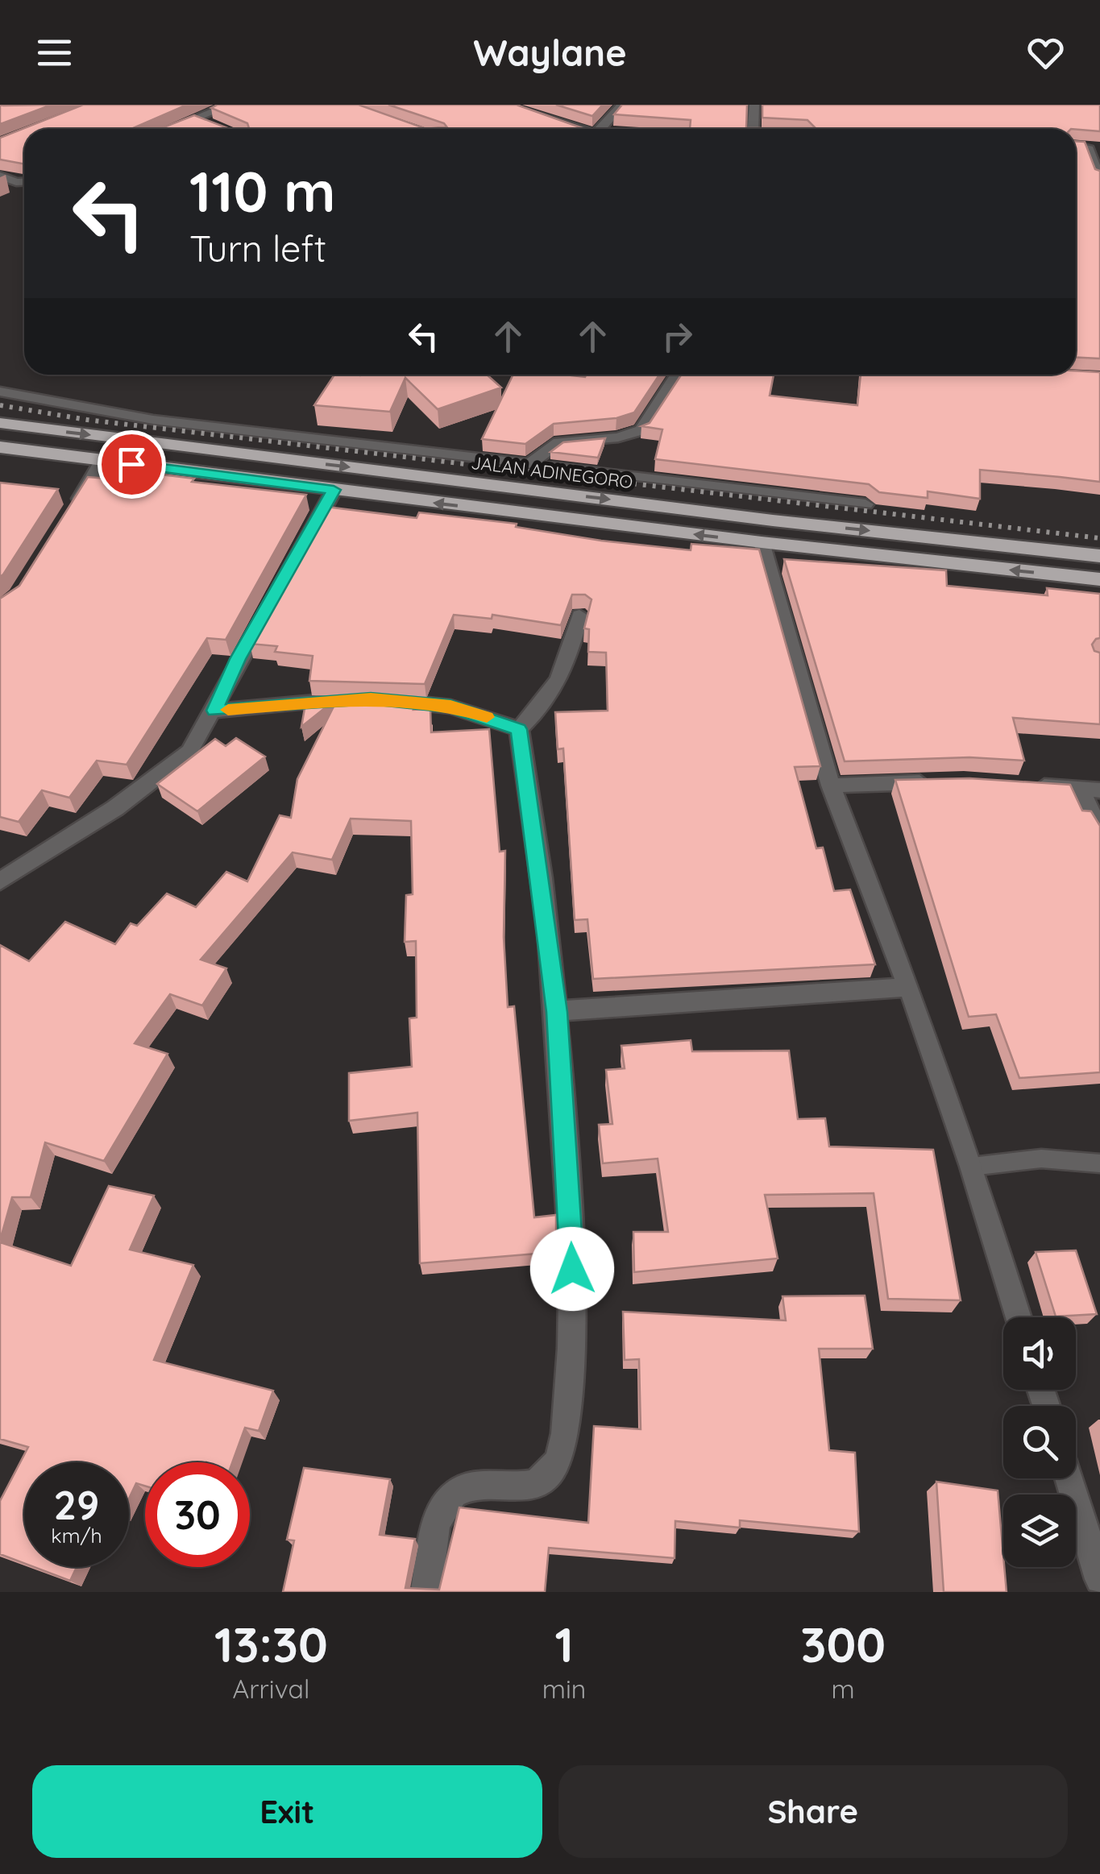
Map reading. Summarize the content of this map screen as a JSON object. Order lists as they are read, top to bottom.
{
  "streets": {
    "highway": ["JALAN ADINEGORO"]
  },
  "page": {
    "header": "Waylane",
    "turn": ["110 m", "Turn left"],
    "speed": "29 km/h",
    "limit": "30",
    "eta": [
      "13:30",
      "Arrival",
      "1",
      "min",
      "300",
      "m"
    ],
    "buttons": ["Exit", "Share"]
  }
}
